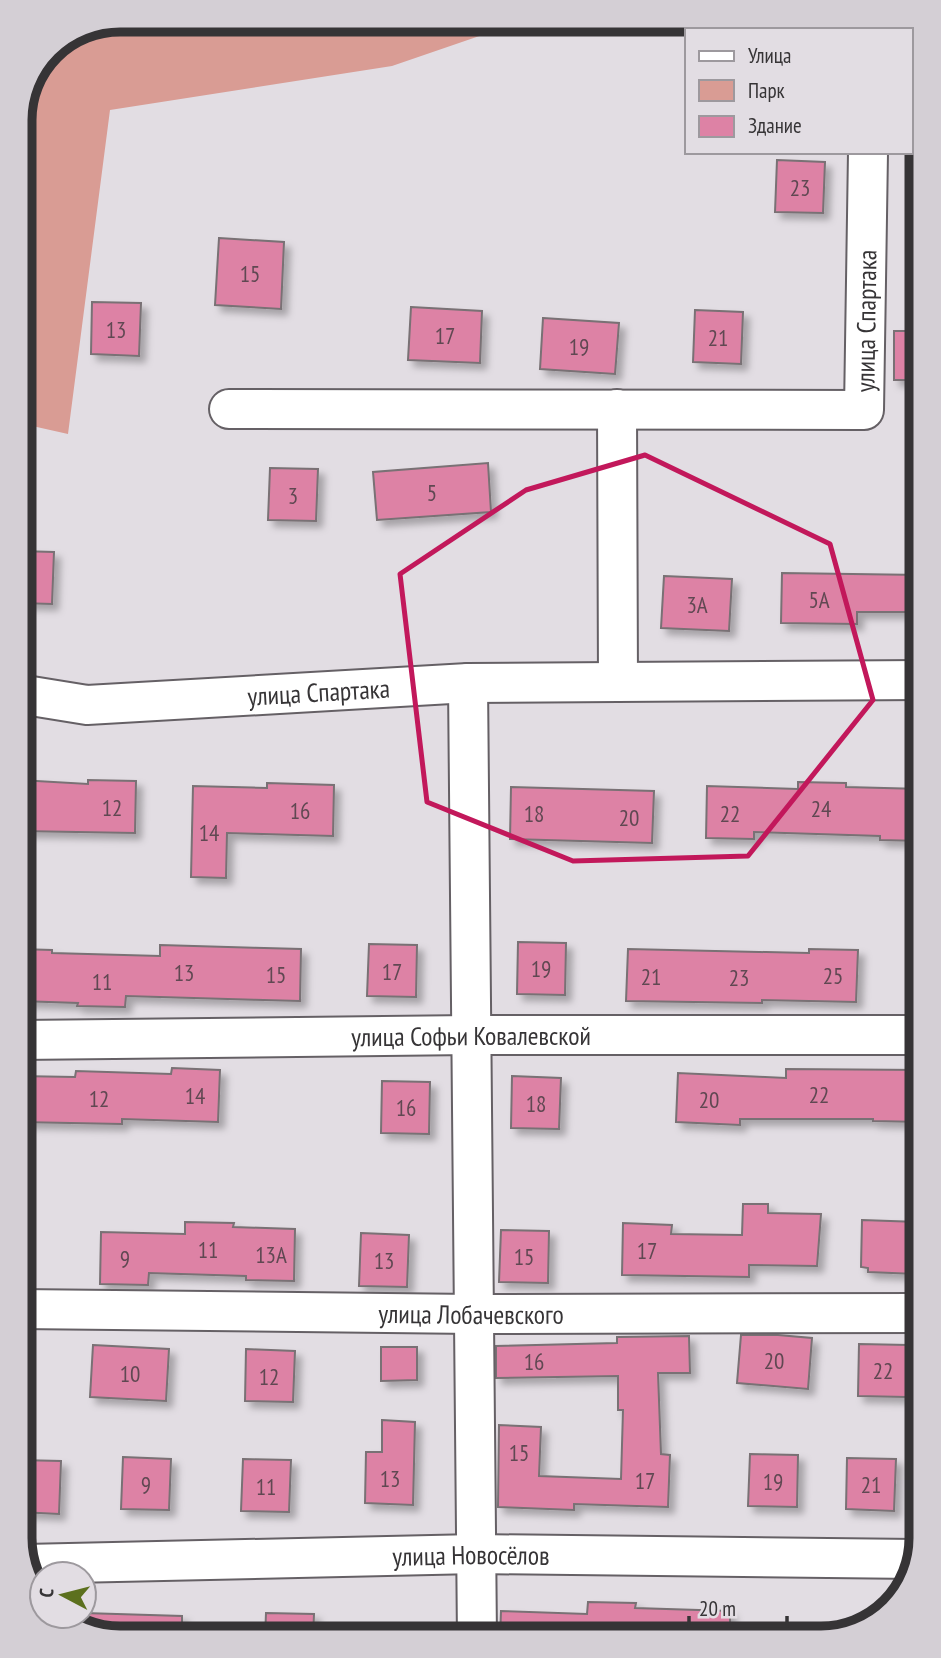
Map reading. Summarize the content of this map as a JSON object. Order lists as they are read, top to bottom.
{
  "streets": {
    "street": [
      "улица Спартака",
      "улица Софьи Ковалевской",
      "улица Лобачевского",
      "улица Новосёлов"
    ]
  },
  "house_numbers": [
    "23",
    "15",
    "13",
    "17",
    "21",
    "19",
    "5",
    "3",
    "5А",
    "3А",
    "12",
    "24",
    "16",
    "18",
    "22",
    "20",
    "14",
    "19",
    "17",
    "13",
    "15",
    "25",
    "21",
    "23",
    "11",
    "22",
    "14",
    "12",
    "20",
    "18",
    "16",
    "11",
    "17",
    "13А",
    "15",
    "9",
    "13",
    "20",
    "16",
    "22",
    "10",
    "12",
    "15",
    "13",
    "17",
    "19",
    "9",
    "21",
    "11"
  ],
  "legend": ["Улица", "Парк", "Здание"],
  "scale_bar": "20 m",
  "north": "left"
}
